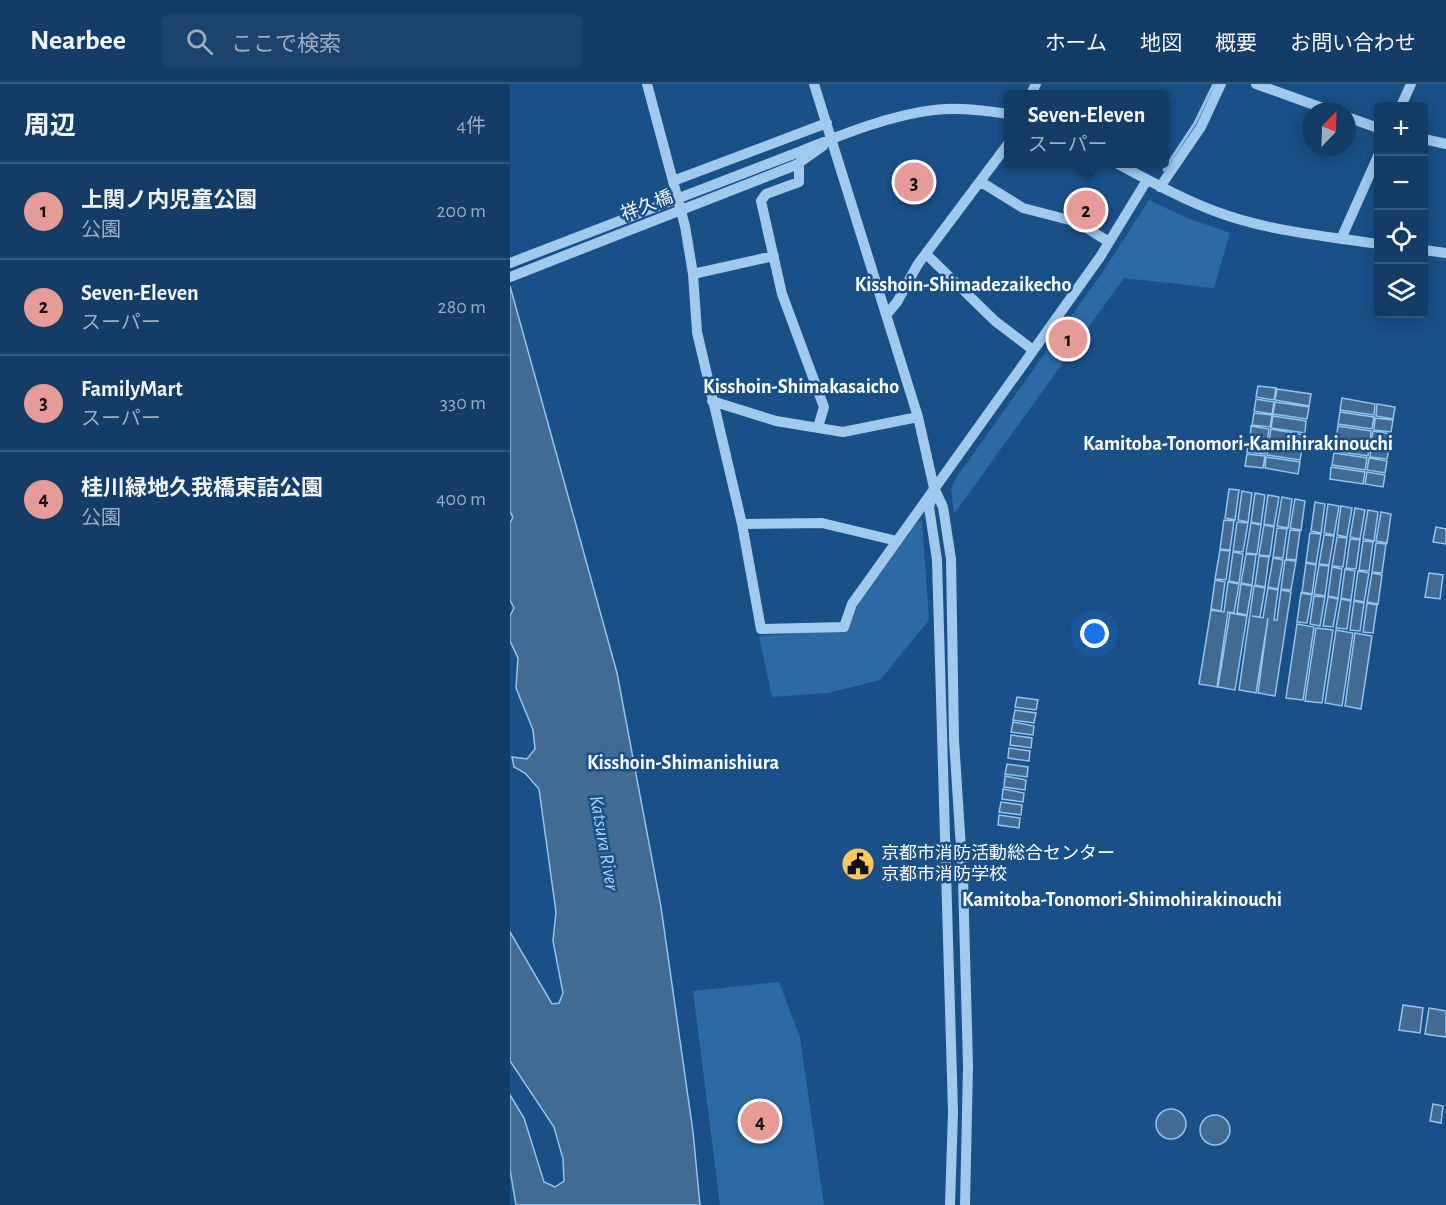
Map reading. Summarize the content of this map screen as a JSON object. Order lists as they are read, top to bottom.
{
  "streets": {
    "street": ["祥久橋"]
  },
  "districts": [
    "Kisshoin-Shimadezaikecho",
    "Kisshoin-Shimakasaicho",
    "Kamitoba-Tonomori-Kamihirakinouchi",
    "Kisshoin-Shimanishiura",
    "Kamitoba-Tonomori-Shimohirakinouchi"
  ],
  "water": ["Katsura River"],
  "places": {
    "public building": ["京都市消防活動総合センター 京都市消防学校"]
  },
  "north": "top right",
  "page": {
    "header": "Nearbee",
    "search": "ここで検索",
    "nav": [
      "ホーム",
      "地図",
      "概要",
      "お問い合わせ"
    ],
    "heading": ["周辺", "4件"],
    "popup": ["Seven-Eleven", "スーパー"],
    "map_buttons": ["+", "−"],
    "pins": [
      "3",
      "2",
      "1",
      "4"
    ],
    "list": [
      {
        "mark": "1",
        "name": "上関ノ内児童公園",
        "note": "公園",
        "value": "200 m"
      },
      {
        "mark": "2",
        "name": "Seven-Eleven",
        "note": "スーパー",
        "value": "280 m"
      },
      {
        "mark": "3",
        "name": "FamilyMart",
        "note": "スーパー",
        "value": "330 m"
      },
      {
        "mark": "4",
        "name": "桂川緑地久我橋東詰公園",
        "note": "公園",
        "value": "400 m"
      }
    ]
  }
}
